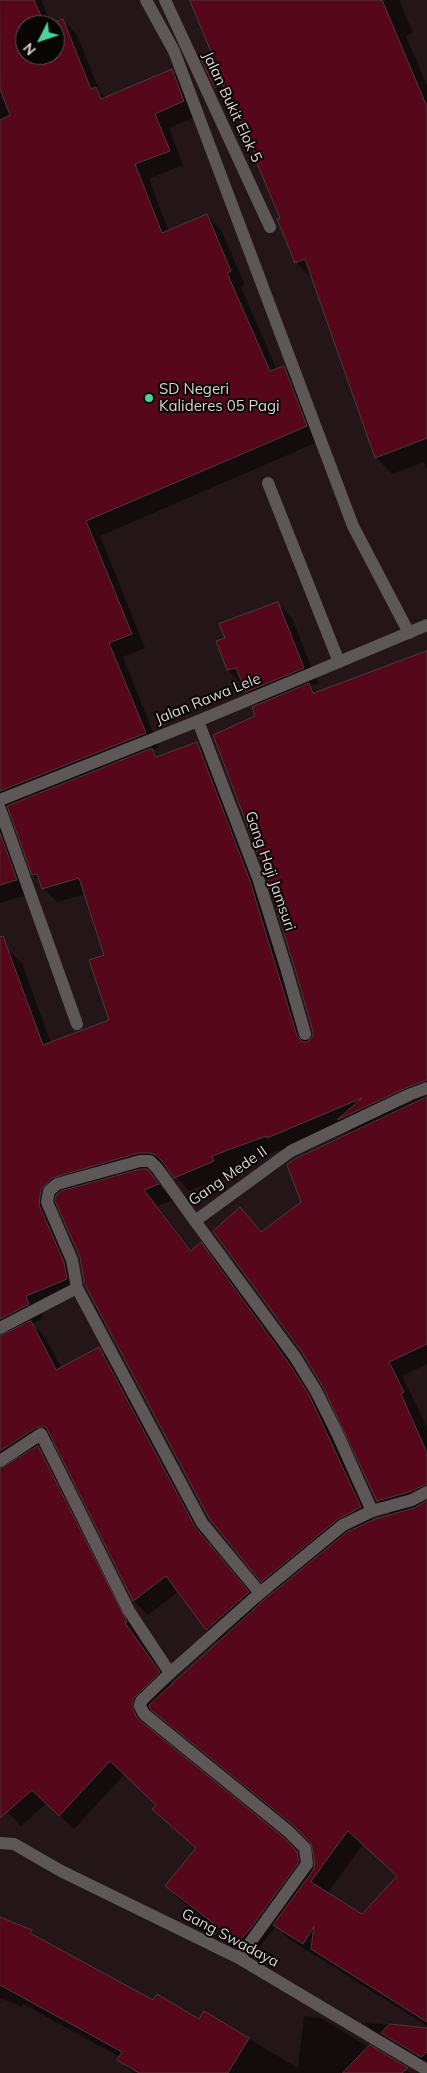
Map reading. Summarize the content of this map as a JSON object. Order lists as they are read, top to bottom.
{
  "streets": {
    "street": [
      "Jalan Bukit Elok 5",
      "Jalan Rawa Lele",
      "Gang Haji Jamsuri",
      "Gang Mede II",
      "Gang Swadaya"
    ]
  },
  "crossings": [
    ["Jalan Rawa Lele", "Gang Haji Jamsuri"]
  ],
  "places": ["SD Negeri Kalideres 05 Pagi"],
  "north": "bottom left"
}
